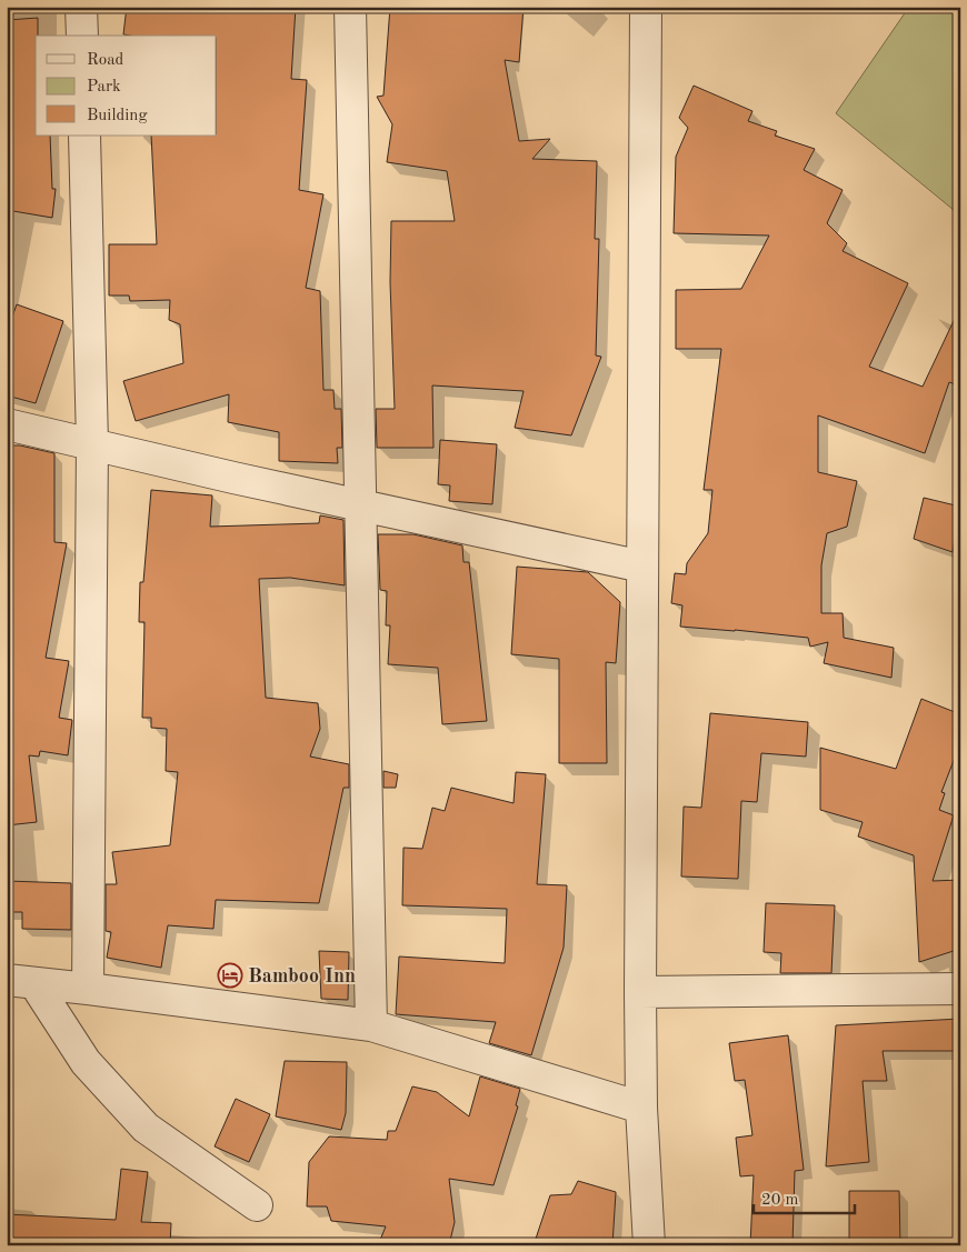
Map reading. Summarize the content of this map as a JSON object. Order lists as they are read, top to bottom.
{
  "places": {
    "hotel": ["Bamboo Inn"]
  },
  "legend": ["Road", "Park", "Building"],
  "scale_bar": "20 m"
}
